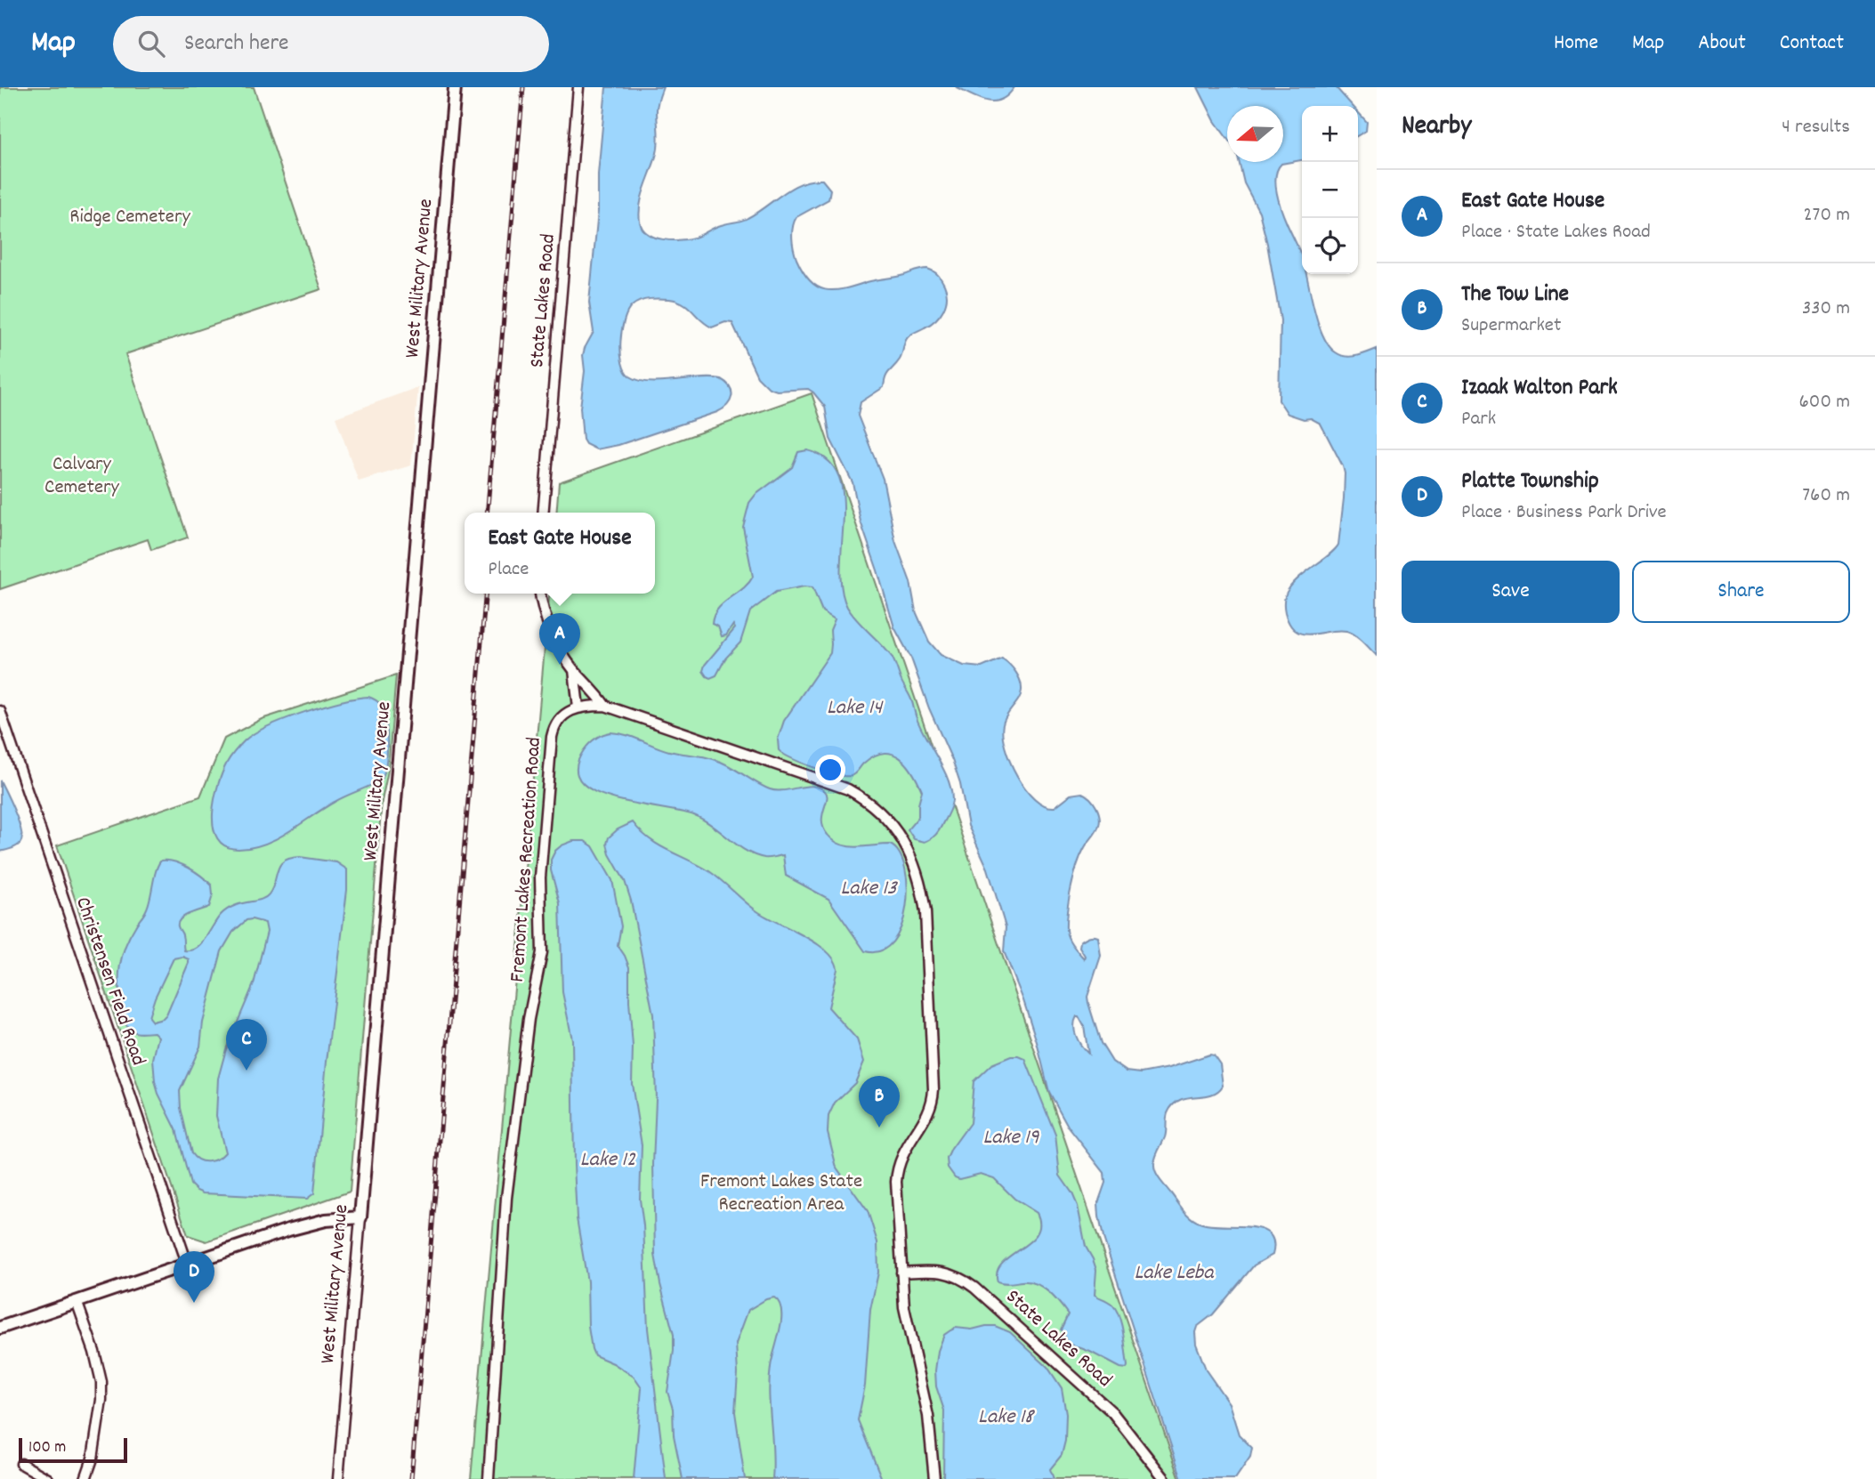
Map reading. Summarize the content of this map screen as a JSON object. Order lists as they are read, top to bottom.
{
  "streets": {
    "main road": ["West Military Avenue"],
    "street": ["State Lakes Road", "Fremont Lakes Recreation Road", "Christensen Field Road"]
  },
  "water": [
    "Lake 14",
    "Lake 13",
    "Lake 19",
    "Lake 12",
    "Lake Leba",
    "Lake 18"
  ],
  "parks": ["Ridge Cemetery", "Calvary Cemetery", "Fremont Lakes State Recreation Area"],
  "scale_bar": "100 m",
  "north": "left",
  "page": {
    "header": "Map",
    "search": "Search here",
    "nav": [
      "Home",
      "Map",
      "About",
      "Contact"
    ],
    "heading": ["Nearby", "4 results"],
    "map_buttons": ["+", "−"],
    "list": [
      {
        "mark": "A",
        "name": "East Gate House",
        "note": "Place · State Lakes Road",
        "value": "270 m"
      },
      {
        "mark": "B",
        "name": "The Tow Line",
        "note": "Supermarket",
        "value": "330 m"
      },
      {
        "mark": "C",
        "name": "Izaak Walton Park",
        "note": "Park",
        "value": "600 m"
      },
      {
        "mark": "D",
        "name": "Platte Township",
        "note": "Place · Business Park Drive",
        "value": "760 m"
      }
    ],
    "popup": ["East Gate House", "Place"],
    "buttons": ["Save", "Share"],
    "pins": [
      "A",
      "C",
      "B",
      "D"
    ],
    "scale": "100 m"
  }
}
